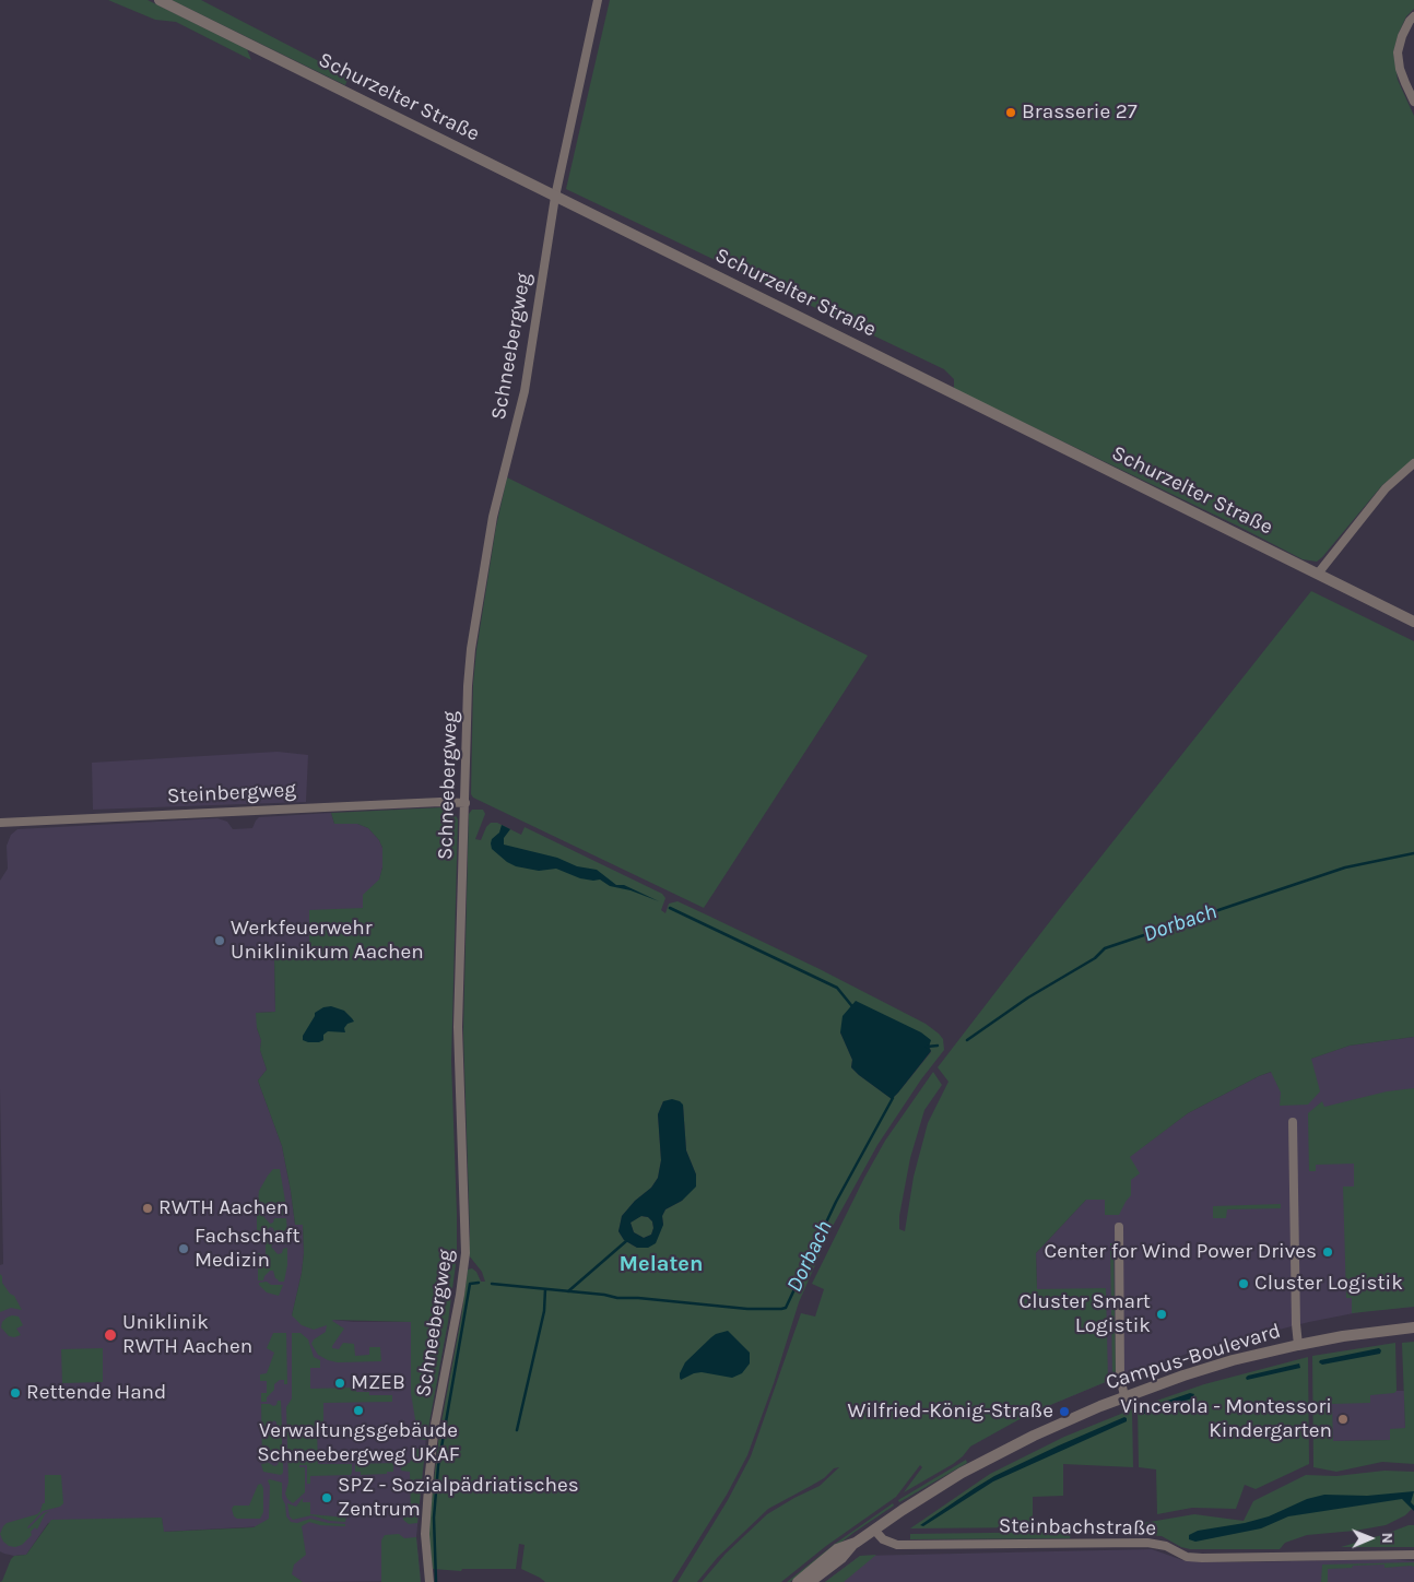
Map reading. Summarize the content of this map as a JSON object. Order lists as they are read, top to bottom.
{
  "streets": {
    "street": [
      "Schurzelter Straße",
      "Schneebergweg",
      "Steinbergweg",
      "Campus-Boulevard",
      "Steinbachstraße"
    ]
  },
  "crossings": [
    ["Schurzelter Straße", "Schneebergweg"],
    ["Schneebergweg", "Steinbergweg"],
    ["Campus-Boulevard", "Steinbachstraße"]
  ],
  "districts": ["Melaten"],
  "water": ["Dorbach"],
  "places": [
    "Brasserie 27",
    "Werkfeuerwehr Uniklinikum Aachen",
    "RWTH Aachen",
    "Fachschaft Medizin",
    "Center for Wind Power Drives",
    "Cluster Logistik",
    "Cluster Smart Logistik",
    "Uniklinik RWTH Aachen",
    "MZEB",
    "Rettende Hand",
    "Verwaltungsgebäude Schneebergweg UKAF",
    "Wilfried-König-Straße",
    "Vincerola - Montessori Kindergarten",
    "SPZ - Sozialpädriatisches Zentrum"
  ],
  "north": "right"
}
